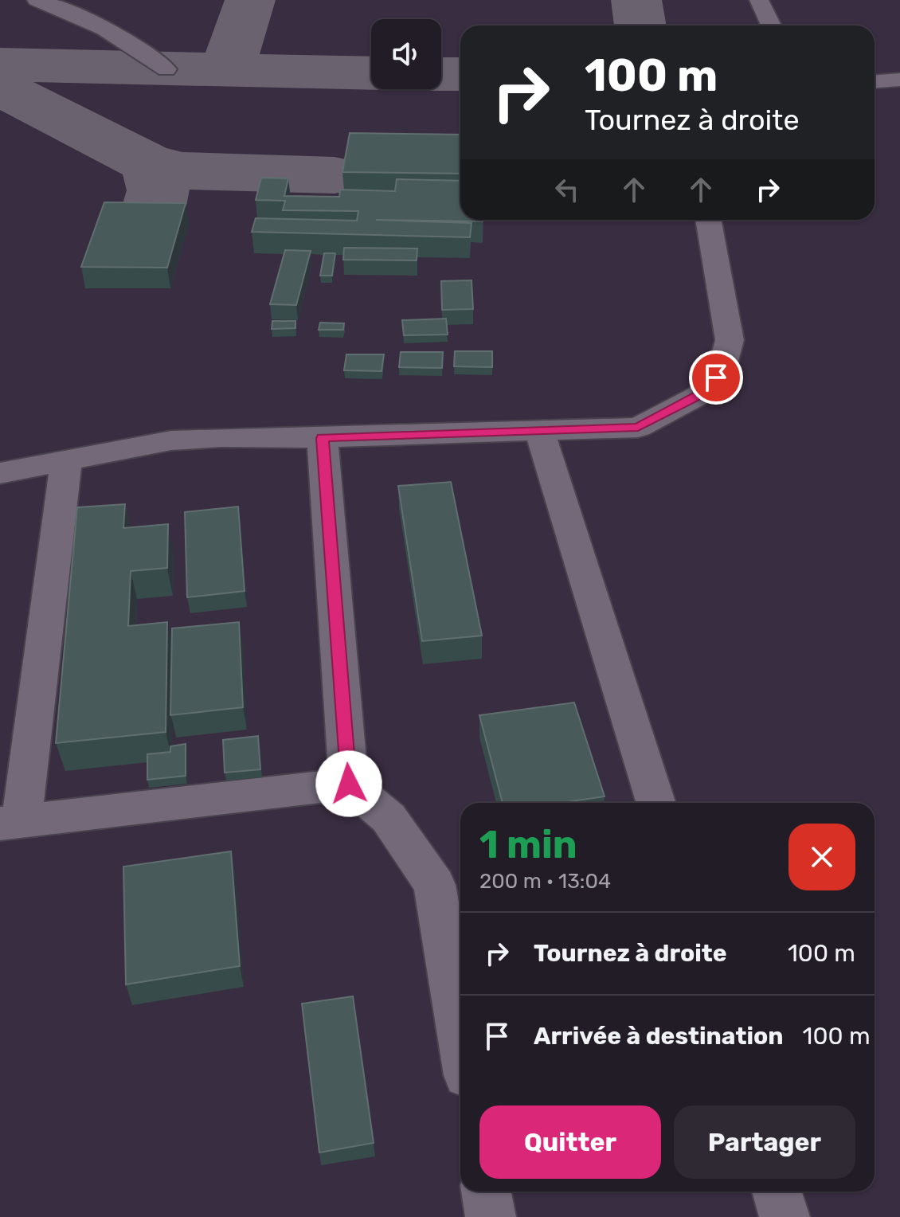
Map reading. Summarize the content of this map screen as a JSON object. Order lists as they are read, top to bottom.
{
  "page": {
    "turn": ["100 m", "Tournez à droite"],
    "heading": ["1 min", "200 m · 13:04"],
    "list": [
      {
        "name": "Tournez à droite",
        "value": "100 m"
      },
      {
        "name": "Arrivée à destination",
        "value": "100 m"
      }
    ],
    "buttons": ["Quitter", "Partager"]
  }
}
